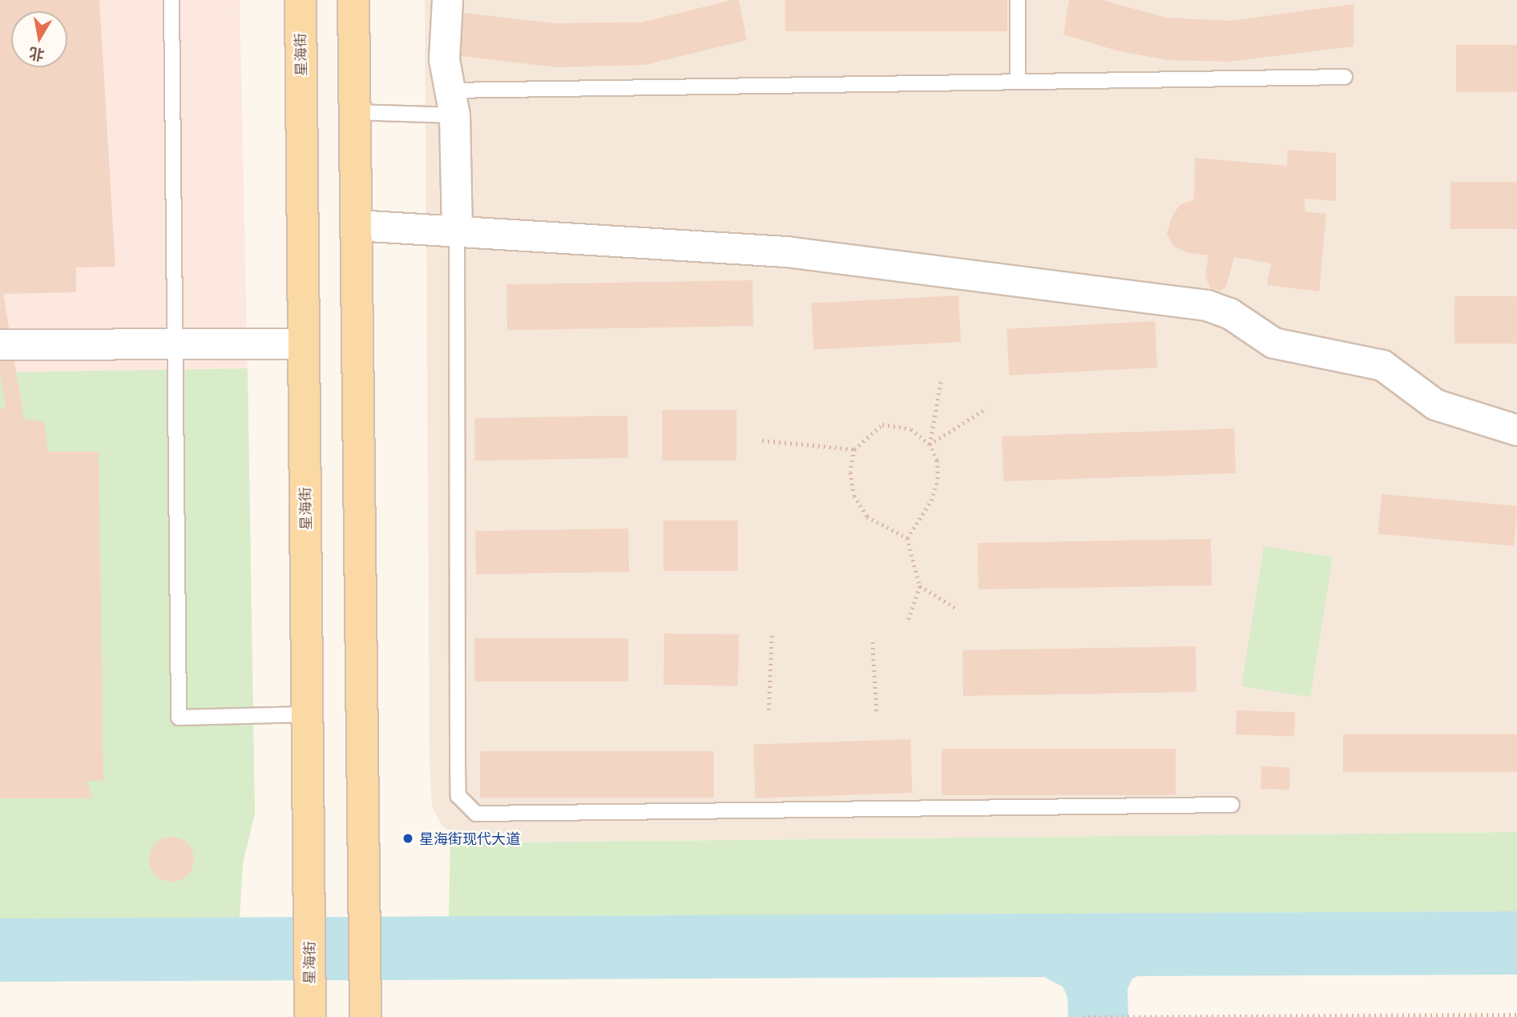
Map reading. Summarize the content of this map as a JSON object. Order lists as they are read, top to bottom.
{
  "streets": {
    "main road": ["星海街"]
  },
  "places": ["星海街现代大道"],
  "north": "bottom"
}
